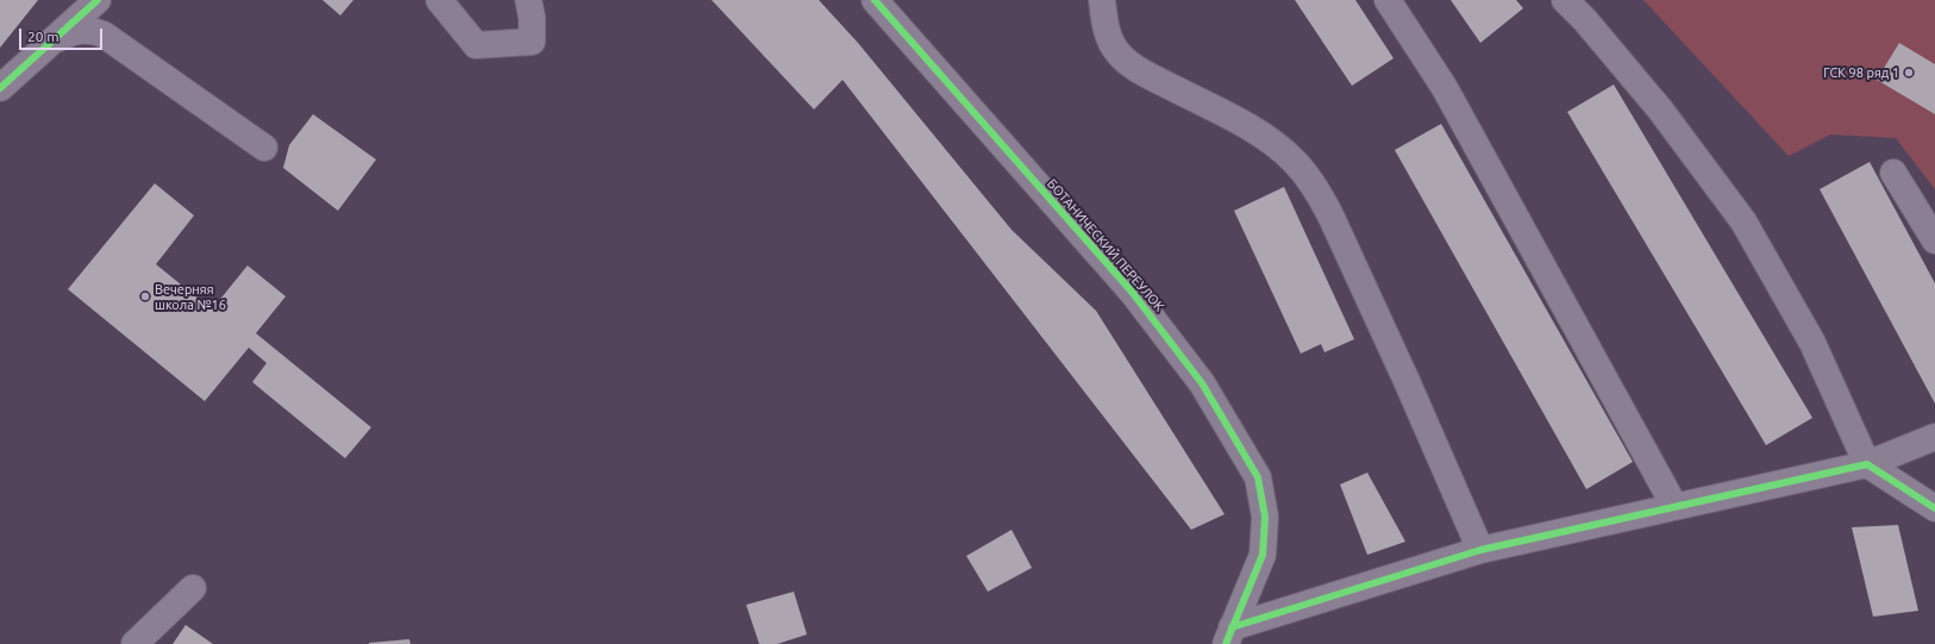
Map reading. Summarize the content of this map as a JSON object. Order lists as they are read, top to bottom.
{
  "streets": {
    "street": ["БОТАНИЧЕСКИЙ ПЕРЕУЛОК"]
  },
  "places": ["ГСК 98 ряд 1", "Вечерняя школа №16"],
  "scale_bar": "20 m"
}
